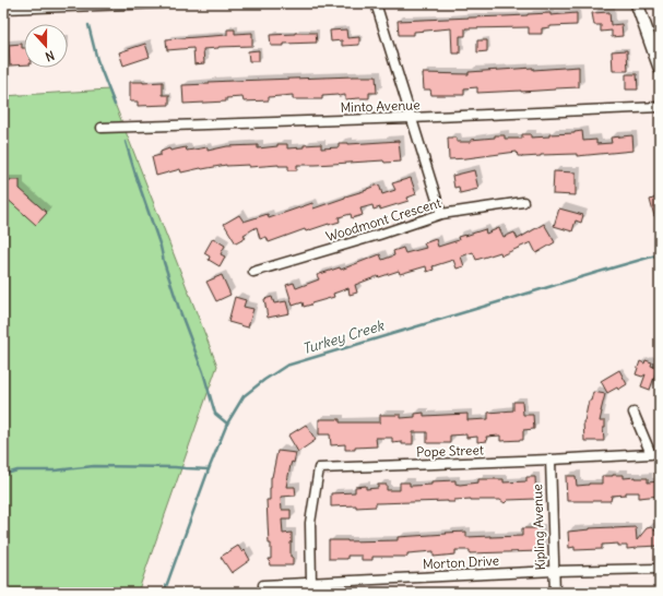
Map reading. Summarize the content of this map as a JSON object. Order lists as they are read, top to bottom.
{
  "streets": {
    "street": [
      "Minto Avenue",
      "Woodmont Crescent",
      "Pope Street",
      "Kipling Avenue",
      "Morton Drive"
    ]
  },
  "crossings": [
    ["Pope Street", "Kipling Avenue"],
    ["Pope Street", "Morton Drive"],
    ["Kipling Avenue", "Morton Drive"]
  ],
  "water": ["Turkey Creek"],
  "north": "bottom"
}
